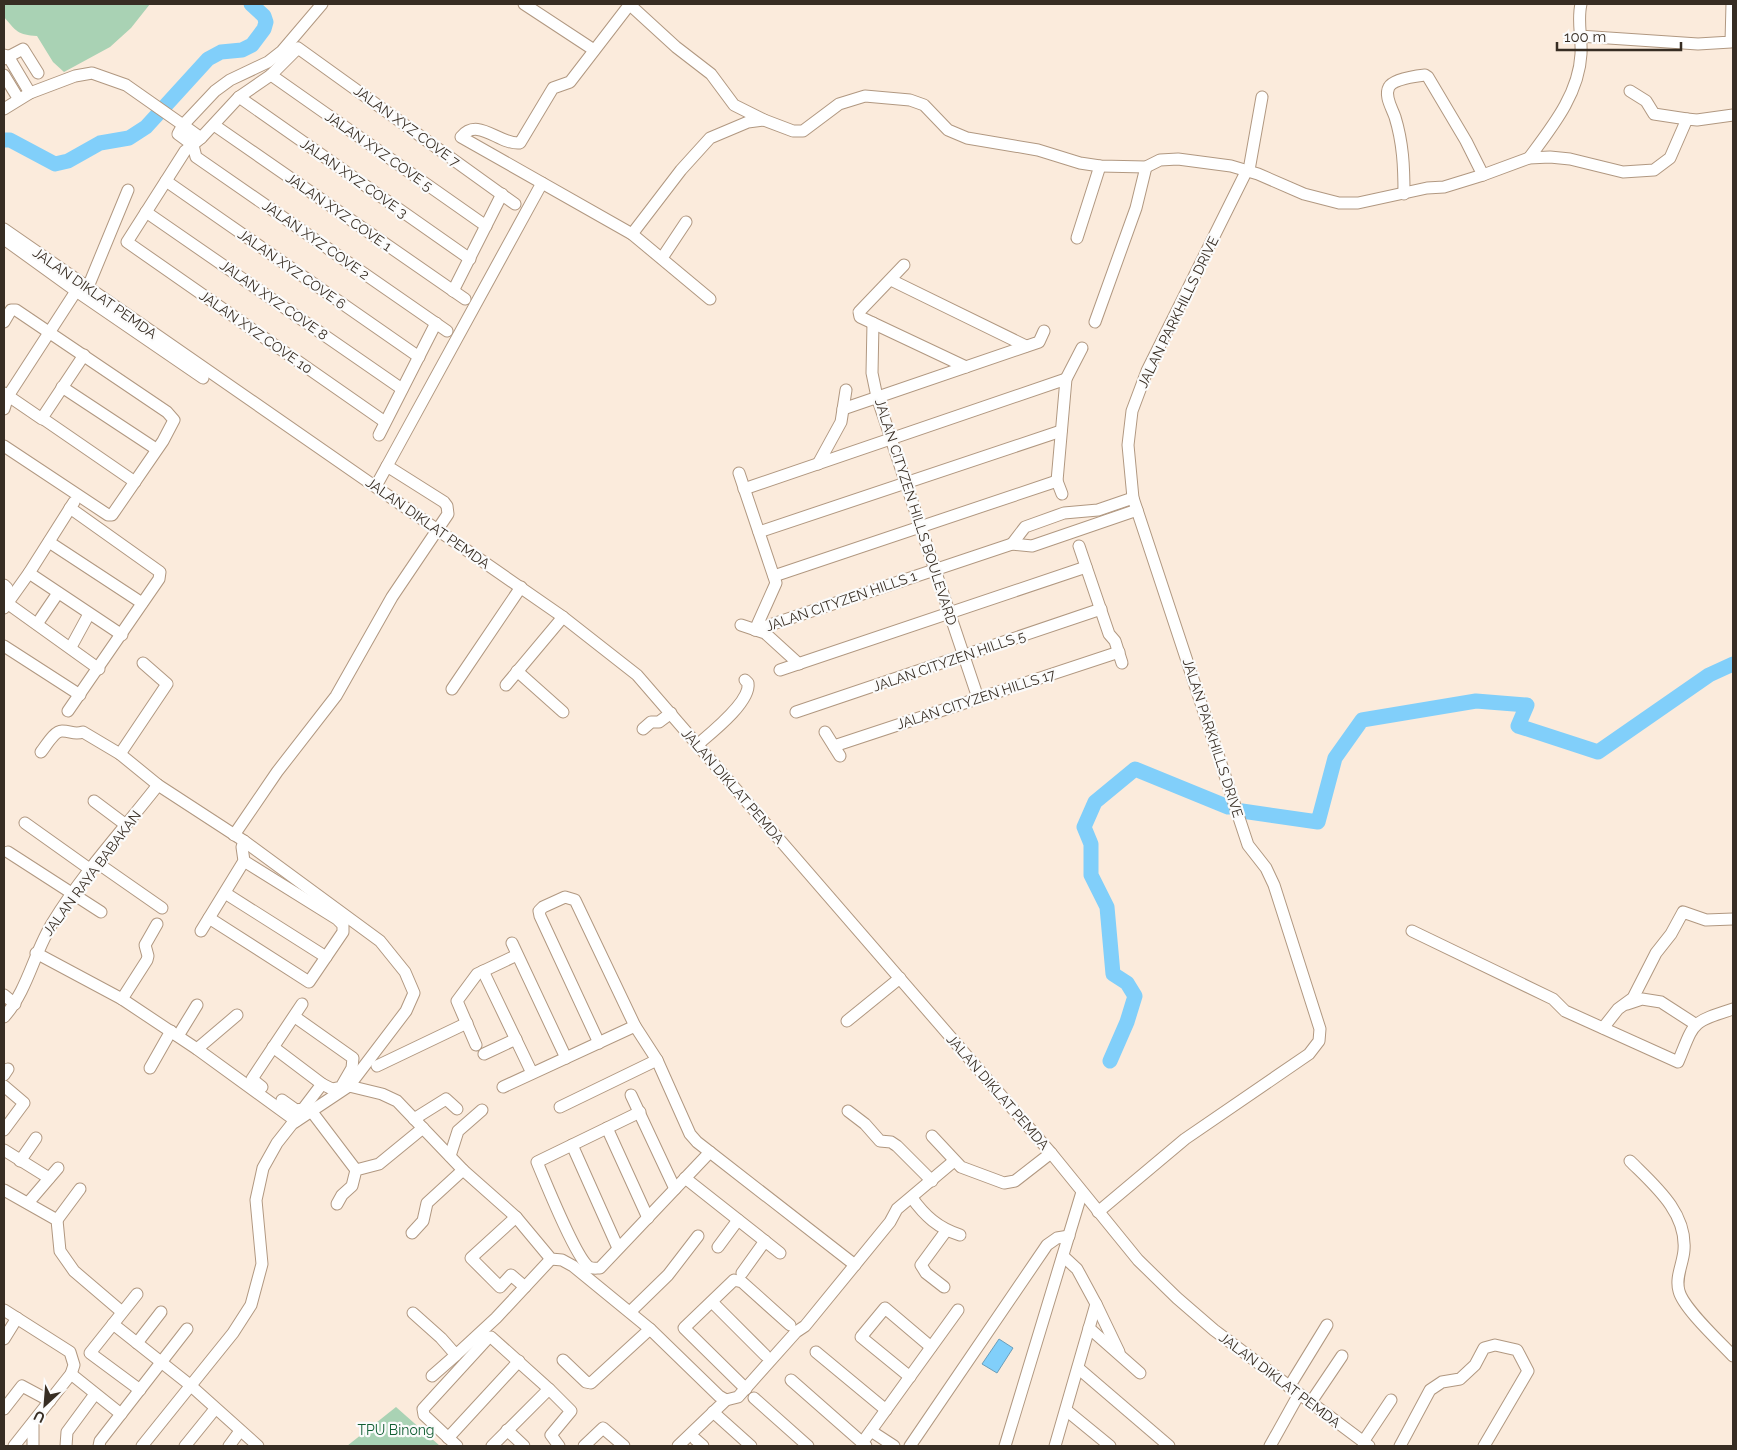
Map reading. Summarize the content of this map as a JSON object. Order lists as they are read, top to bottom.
{
  "streets": {
    "street": [
      "JALAN XYZ COVE 7",
      "JALAN XYZ COVE 5",
      "JALAN XYZ COVE 3",
      "JALAN XYZ COVE 1",
      "JALAN XYZ COVE 2",
      "JALAN XYZ COVE 6",
      "JALAN DIKLAT PEMDA",
      "JALAN XYZ COVE 8",
      "JALAN PARKHILLS DRIVE",
      "JALAN XYZ COVE 10",
      "JALAN CITYZEN HILLS BOULEVARD",
      "JALAN CITYZEN HILLS 1",
      "JALAN CITYZEN HILLS 5",
      "JALAN CITYZEN HILLS 17",
      "JALAN RAYA BABAKAN"
    ]
  },
  "crossings": [
    ["JALAN XYZ COVE 7", "JALAN XYZ COVE 5"],
    ["JALAN DIKLAT PEMDA", "JALAN PARKHILLS DRIVE"],
    ["JALAN XYZ COVE 8", "JALAN XYZ COVE 10"],
    ["JALAN CITYZEN HILLS BOULEVARD", "JALAN CITYZEN HILLS 1"],
    ["JALAN CITYZEN HILLS BOULEVARD", "JALAN CITYZEN HILLS 5"],
    ["JALAN CITYZEN HILLS BOULEVARD", "JALAN CITYZEN HILLS 17"]
  ],
  "parks": ["TPU Binong"],
  "scale_bar": "100 m",
  "north": "bottom left"
}
